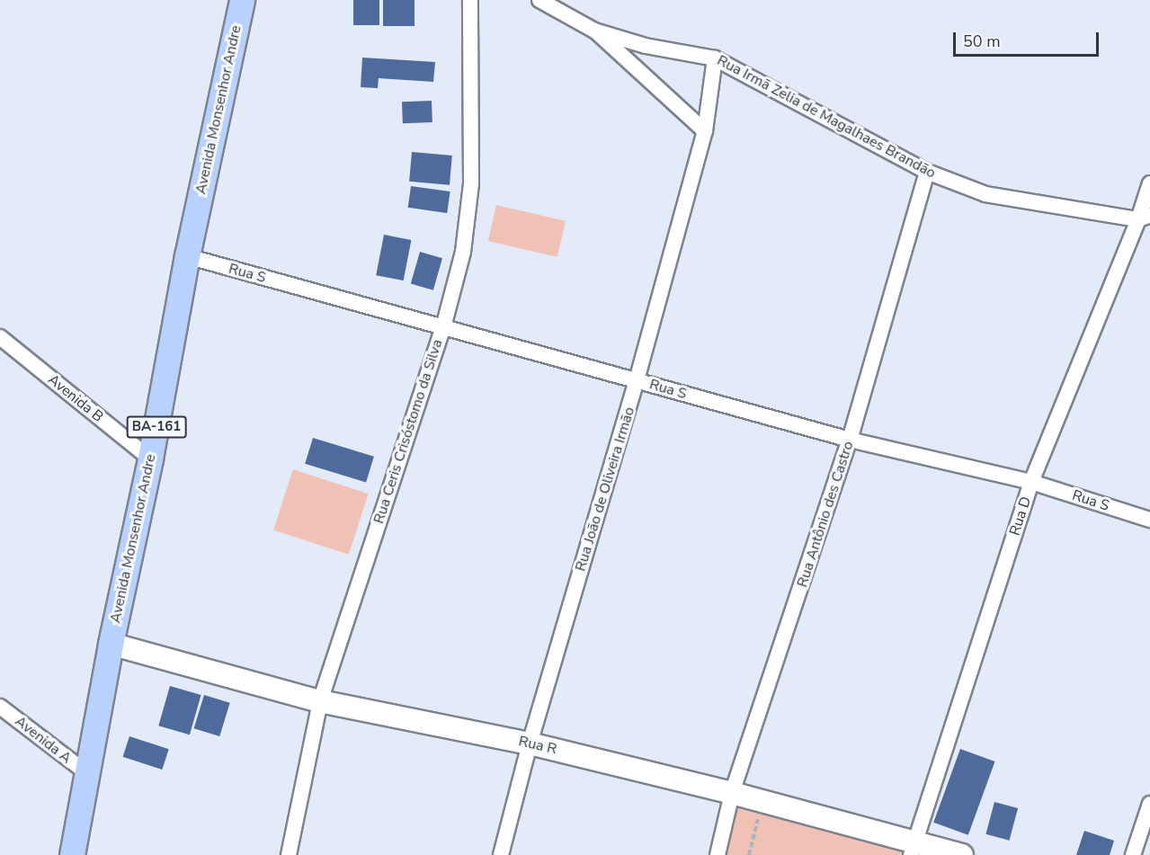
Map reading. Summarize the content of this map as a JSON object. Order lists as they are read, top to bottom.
{
  "streets": {
    "main road": ["Avenida Monsenhor Andre", "BA-161"],
    "street": [
      "Rua Irmã Zelia de Magalhaes Brandão",
      "Rua S",
      "Avenida B",
      "Rua Ceris Crisóstomo da Silva",
      "Rua João de Oliveira Irmão",
      "Rua Antônio des Castro",
      "Rua D",
      "Avenida A",
      "Rua R"
    ]
  },
  "crossings": [
    ["Avenida Monsenhor Andre", "Rua S"],
    ["Avenida Monsenhor Andre", "Avenida B"],
    ["Avenida Monsenhor Andre", "Avenida A"],
    ["Avenida Monsenhor Andre", "Rua R"],
    ["Rua Irmã Zelia de Magalhaes Brandão", "Rua João de Oliveira Irmão"],
    ["Rua Irmã Zelia de Magalhaes Brandão", "Rua Antônio des Castro"],
    ["Rua Irmã Zelia de Magalhaes Brandão", "Rua D"],
    ["Rua S", "Rua Ceris Crisóstomo da Silva"],
    ["Rua S", "Rua João de Oliveira Irmão"],
    ["Rua S", "Rua Antônio des Castro"],
    ["Rua S", "Rua D"],
    ["Rua Ceris Crisóstomo da Silva", "Rua R"],
    ["Rua João de Oliveira Irmão", "Rua R"],
    ["Rua Antônio des Castro", "Rua R"],
    ["Rua D", "Rua R"]
  ],
  "scale_bar": "50 m"
}
